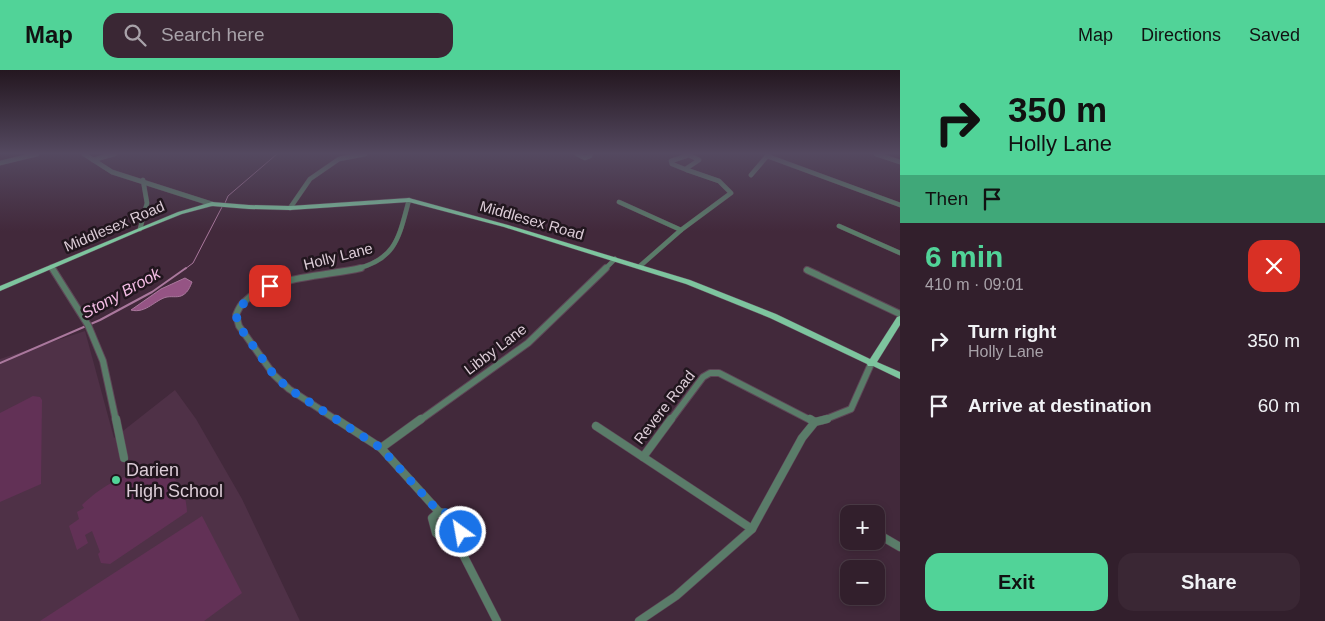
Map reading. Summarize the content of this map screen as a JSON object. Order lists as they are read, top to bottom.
{
  "streets": {
    "main road": ["Middlesex Road"],
    "street": ["Holly Lane", "Libby Lane", "Revere Road"]
  },
  "crossings": [
    ["Middlesex Road", "Holly Lane"],
    ["Middlesex Road", "Libby Lane"],
    ["Holly Lane", "Libby Lane"]
  ],
  "water": ["Stony Brook"],
  "places": ["Darien High School"],
  "page": {
    "header": "Map",
    "search": "Search here",
    "nav": ["Map", "Directions", "Saved"],
    "turn": ["350 m", "Holly Lane"],
    "then": "Then",
    "heading": ["6 min", "410 m · 09:01"],
    "list": [
      {
        "name": "Turn right",
        "note": "Holly Lane",
        "value": "350 m"
      },
      {
        "name": "Arrive at destination",
        "value": "60 m"
      }
    ],
    "map_buttons": ["+", "−"],
    "buttons": ["Exit", "Share"]
  }
}
